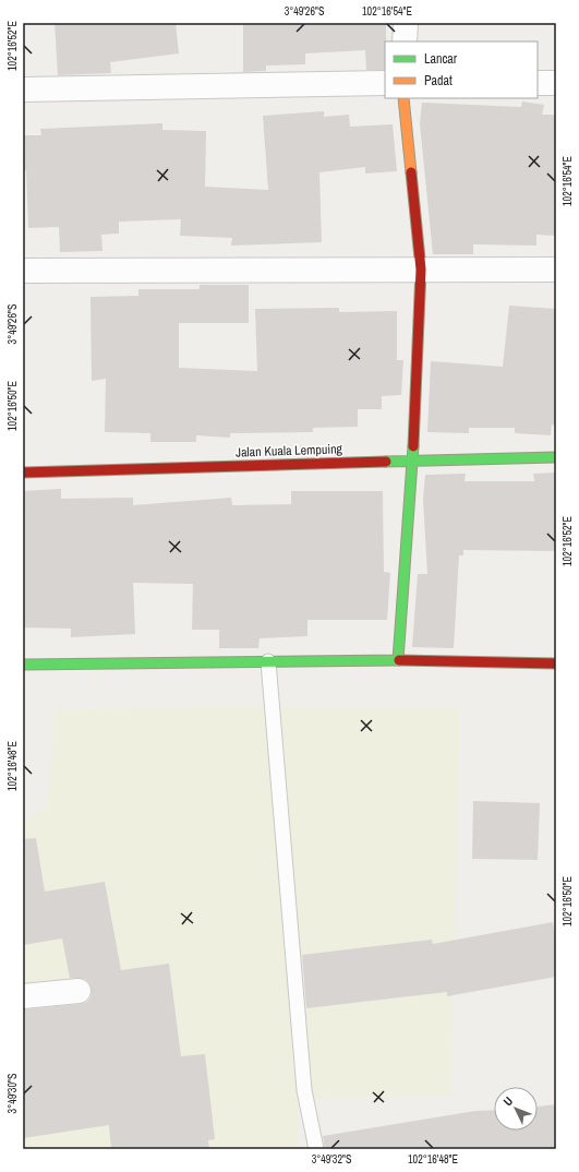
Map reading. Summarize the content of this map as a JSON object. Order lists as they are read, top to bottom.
{
  "streets": {
    "street": ["Jalan Kuala Lempuing"]
  },
  "legend": ["Lancar", "Padat"],
  "north": "top left",
  "coordinates": [
    "3°49'26\"S",
    "102°16'54\"E",
    "102°16'52\"E",
    "102°16'50\"E",
    "102°16'48\"E",
    "3°49'30\"S",
    "3°49'32\"S"
  ]
}
